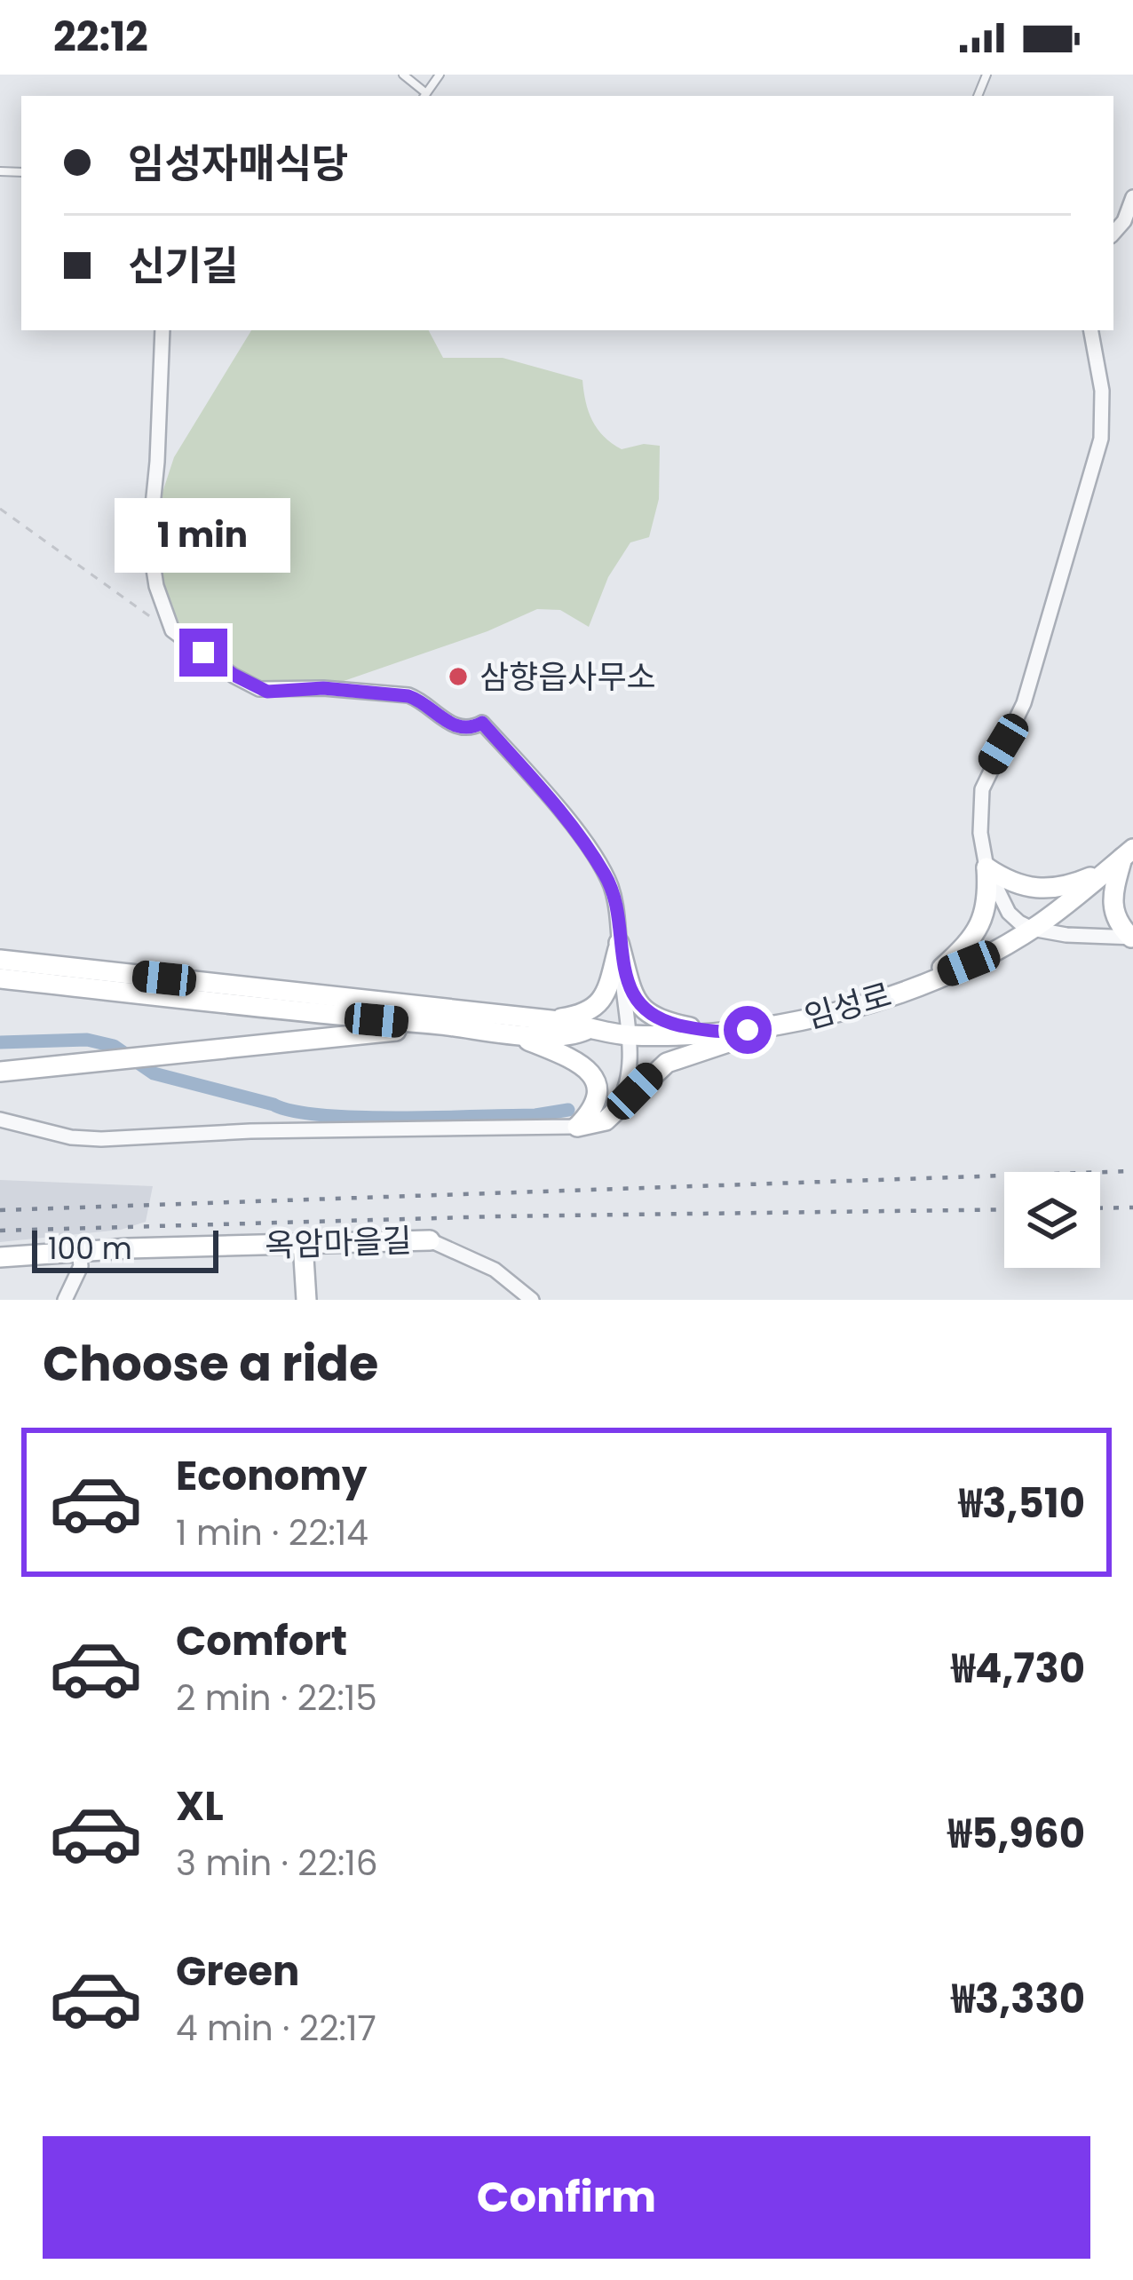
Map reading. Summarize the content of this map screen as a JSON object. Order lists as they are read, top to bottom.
{
  "streets": {
    "main road": ["임성로", "옥암마을길"]
  },
  "places": ["삼향읍사무소"],
  "scale_bar": "100 m",
  "page": {
    "status": "22:12",
    "banner": ["임성자매식당", "신기길"],
    "bubble": "1 min",
    "scale": "100 m",
    "heading": "Choose a ride",
    "list": [
      {
        "name": "Economy",
        "note": "1 min · 22:14",
        "value": "₩3,510"
      },
      {
        "name": "Comfort",
        "note": "2 min · 22:15",
        "value": "₩4,730"
      },
      {
        "name": "XL",
        "note": "3 min · 22:16",
        "value": "₩5,960"
      },
      {
        "name": "Green",
        "note": "4 min · 22:17",
        "value": "₩3,330"
      }
    ],
    "buttons": "Confirm"
  }
}
